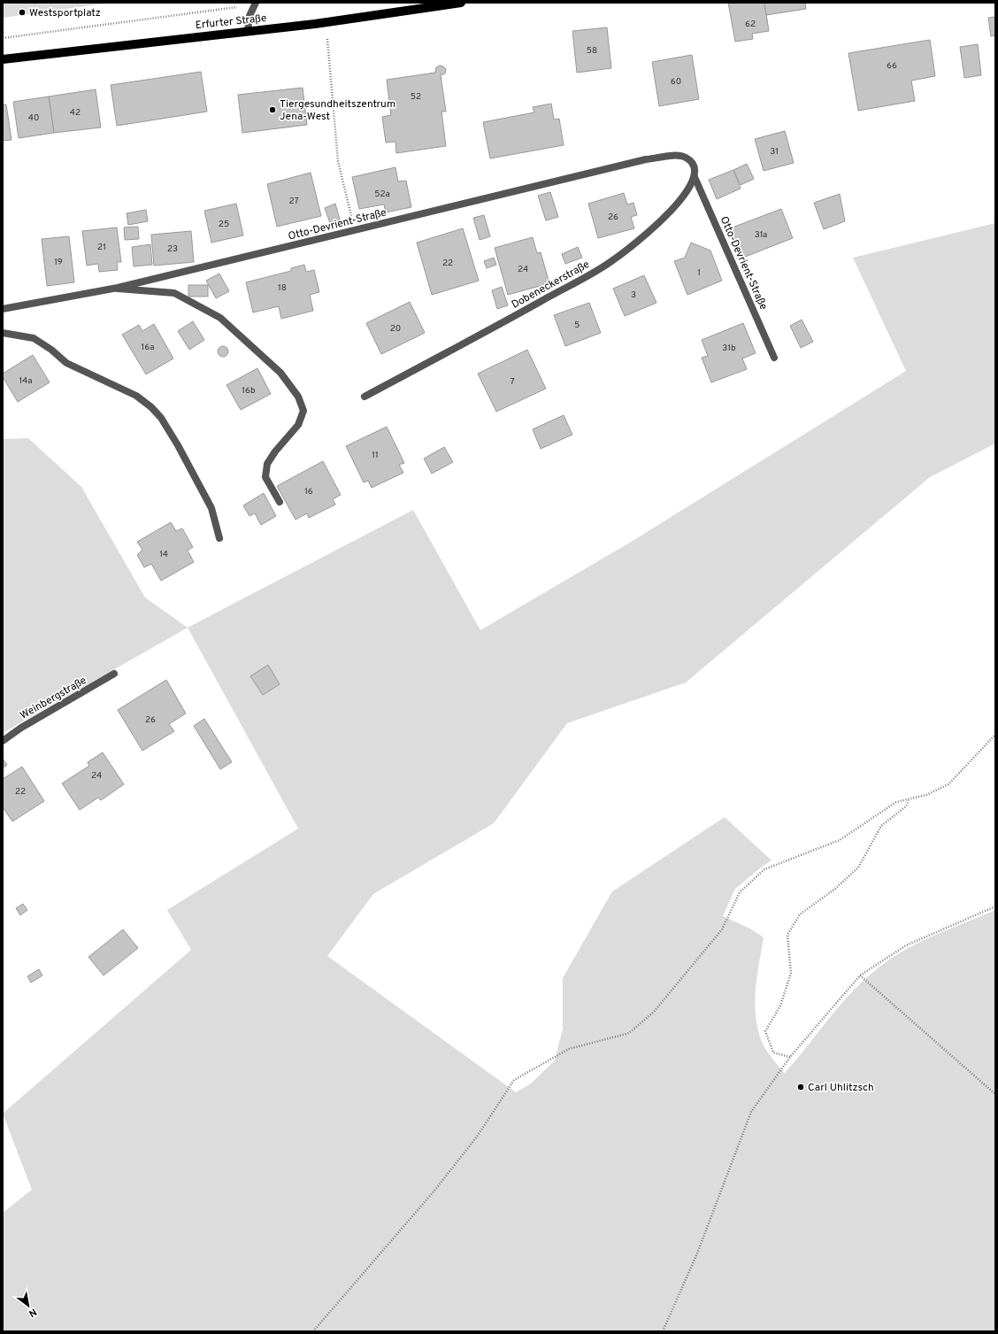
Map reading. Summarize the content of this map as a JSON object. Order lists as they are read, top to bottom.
{
  "streets": {
    "main road": ["Erfurter Straße"],
    "street": ["Otto-Devrient-Straße", "Dobeneckerstraße", "Weinbergstraße"]
  },
  "crossings": [
    ["Otto-Devrient-Straße", "Dobeneckerstraße"]
  ],
  "places": ["Westsportplatz", "Tiergesundheitszentrum Jena-West", "Carl Uhlitzsch"],
  "house_numbers": [
    "62",
    "58",
    "66",
    "60",
    "52",
    "42",
    "40",
    "31",
    "52a",
    "27",
    "26",
    "25",
    "31a",
    "21",
    "23",
    "19",
    "22",
    "24",
    "1",
    "18",
    "3",
    "5",
    "20",
    "16a",
    "31b",
    "14a",
    "7",
    "16b",
    "11",
    "16",
    "14",
    "26",
    "24",
    "22"
  ],
  "north": "bottom right"
}
